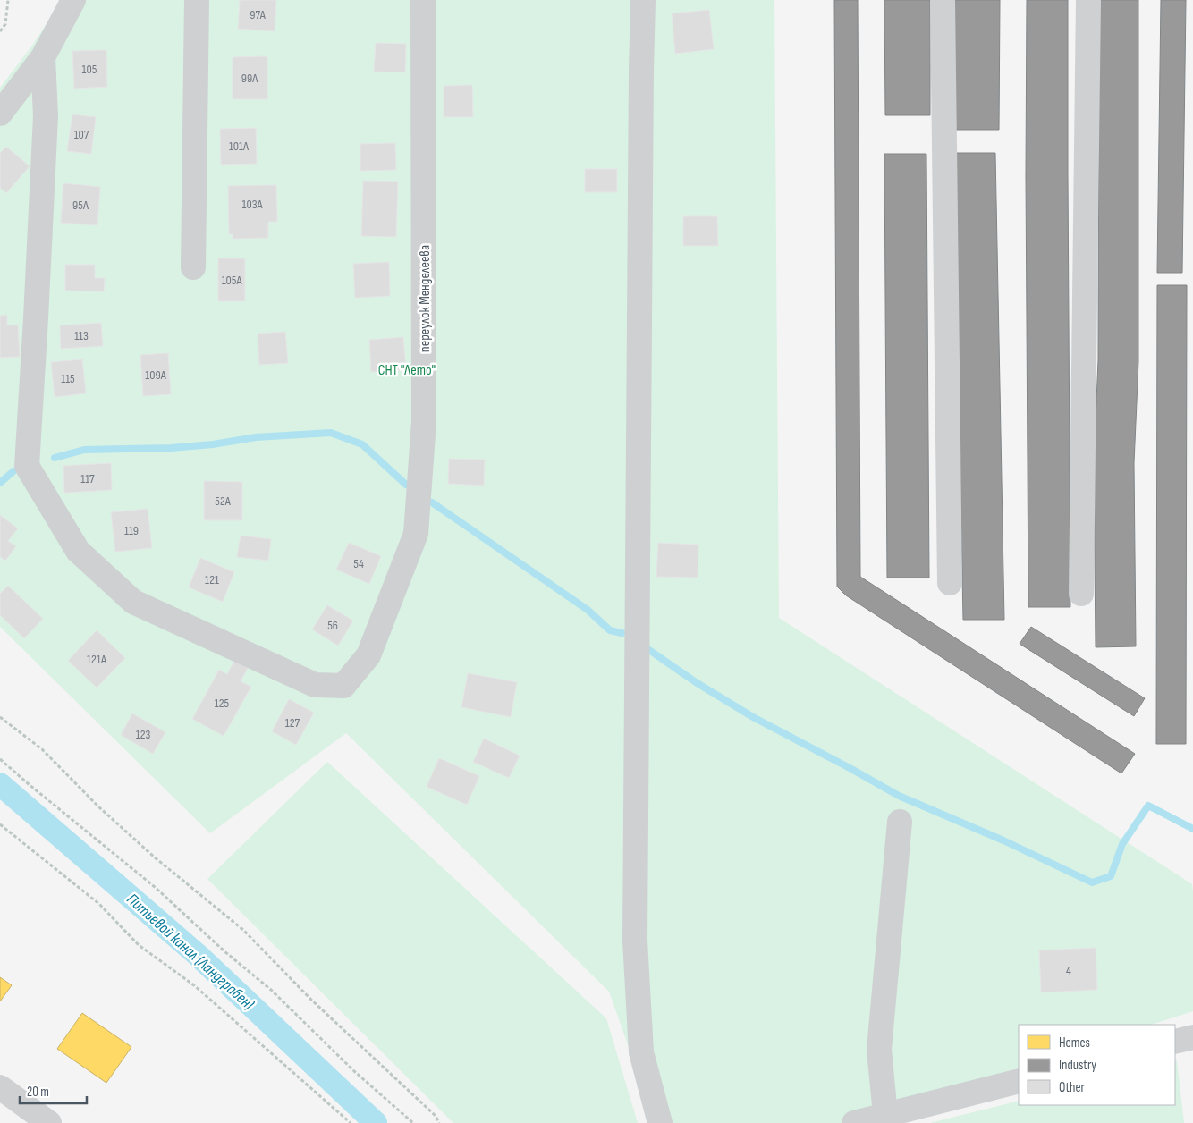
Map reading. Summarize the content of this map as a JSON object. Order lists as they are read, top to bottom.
{
  "streets": {
    "street": ["переулок Менделеева"]
  },
  "water": ["Питьевой канал (Ландграбен)"],
  "parks": ["СНТ \"Лето\""],
  "house_numbers": [
    "97А",
    "105",
    "99А",
    "107",
    "101А",
    "103А",
    "95А",
    "105А",
    "113",
    "109А",
    "115",
    "117",
    "52А",
    "119",
    "54",
    "121",
    "56",
    "121А",
    "125",
    "127",
    "123",
    "4"
  ],
  "legend": ["Homes", "Industry", "Other"],
  "scale_bar": "20 m"
}
